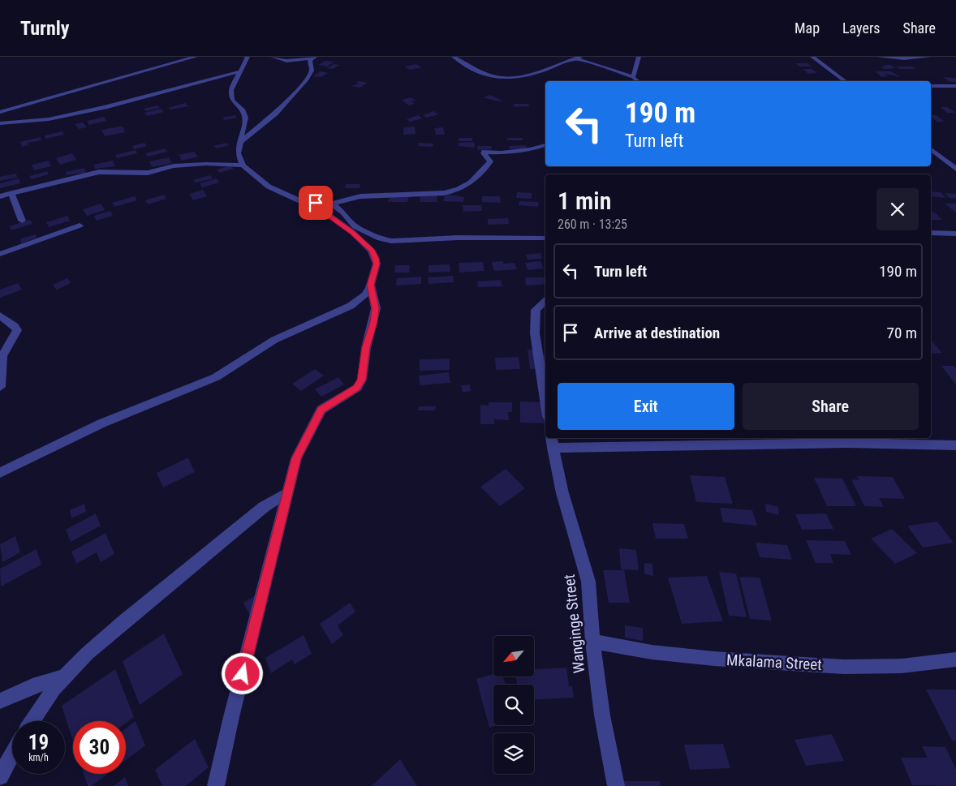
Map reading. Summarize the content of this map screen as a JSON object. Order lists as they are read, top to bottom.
{
  "streets": {
    "street": ["Wanginge Street", "Mkalama Street"]
  },
  "crossings": [
    ["Wanginge Street", "Mkalama Street"]
  ],
  "north": "bottom left",
  "page": {
    "header": "Turnly",
    "nav": ["Map", "Layers", "Share"],
    "turn": ["190 m", "Turn left"],
    "heading": ["1 min", "260 m · 13:25"],
    "list": [
      {
        "name": "Turn left",
        "value": "190 m"
      },
      {
        "name": "Arrive at destination",
        "value": "70 m"
      }
    ],
    "buttons": ["Exit", "Share"],
    "speed": "19 km/h",
    "limit": "30"
  }
}
